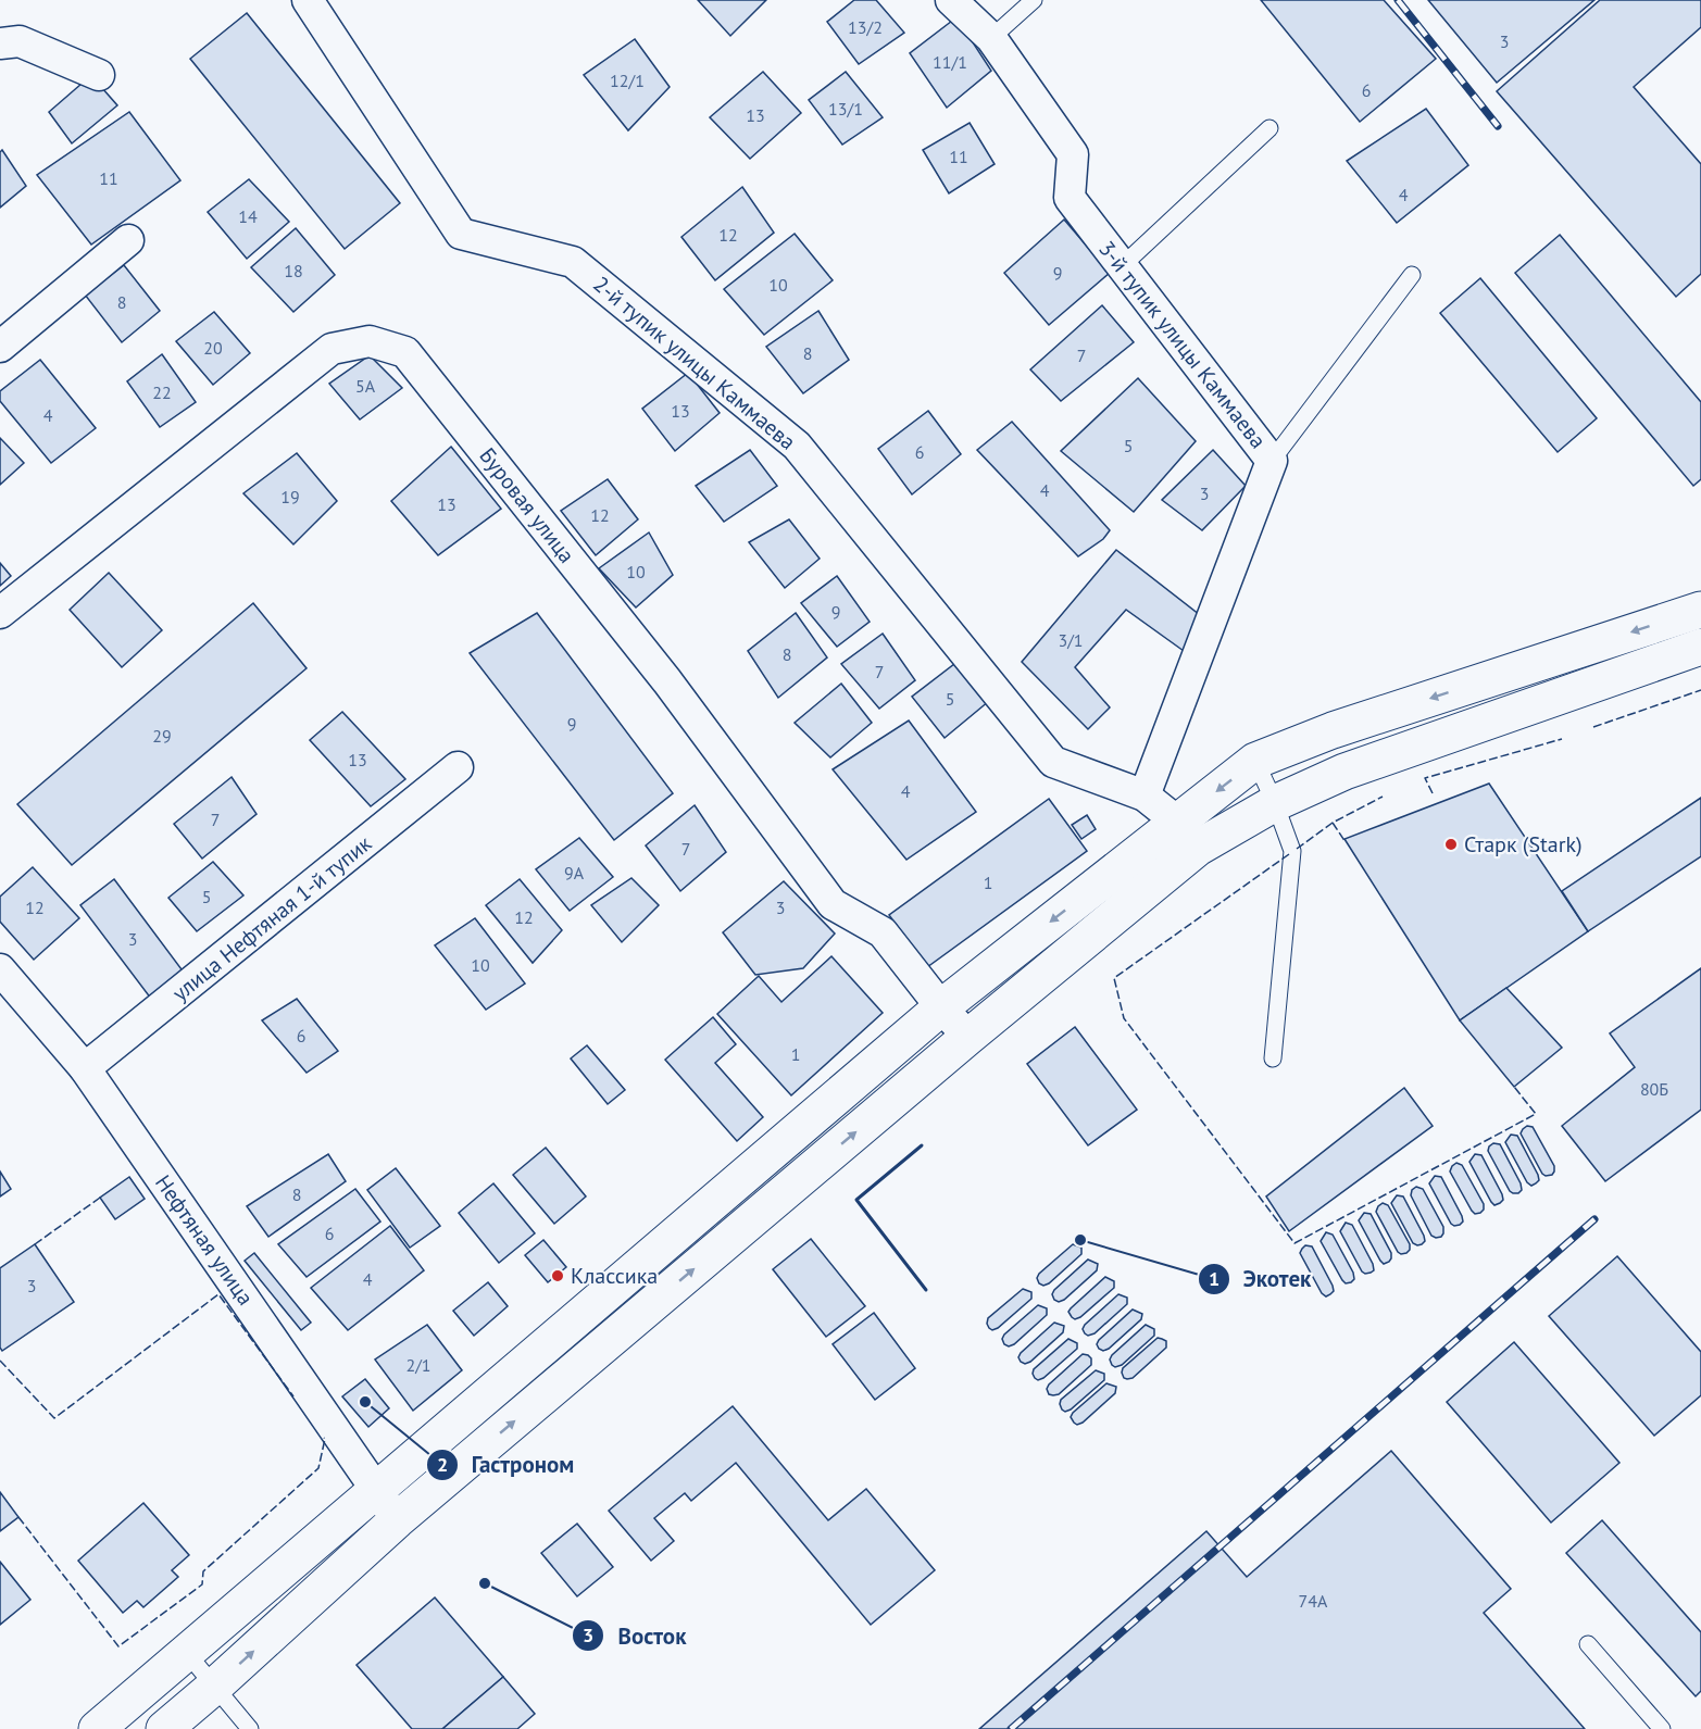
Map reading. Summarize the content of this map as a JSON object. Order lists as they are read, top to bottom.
{
  "streets": {
    "street": [
      "3-й тупик улицы Каммаева",
      "2-й тупик улицы Каммаева",
      "Буровая улица",
      "улица Нефтяная 1-й тупик",
      "Нефтяная улица"
    ]
  },
  "crossings": [
    ["3-й тупик улицы Каммаева", "2-й тупик улицы Каммаева"],
    ["улица Нефтяная 1-й тупик", "Нефтяная улица"]
  ],
  "places": [
    "Старк (Stark)",
    "Экотек",
    "Классика",
    "Гастроном",
    "Восток"
  ],
  "house_numbers": [
    "13/2",
    "3",
    "11/1",
    "12/1",
    "6",
    "13/1",
    "13",
    "11",
    "11",
    "4",
    "14",
    "12",
    "18",
    "9",
    "10",
    "8",
    "20",
    "8",
    "7",
    "5А",
    "22",
    "13",
    "4",
    "5",
    "6",
    "4",
    "3",
    "19",
    "13",
    "12",
    "10",
    "9",
    "3/1",
    "8",
    "7",
    "5",
    "9",
    "29",
    "13",
    "4",
    "7",
    "7",
    "9А",
    "1",
    "5",
    "12",
    "3",
    "12",
    "3",
    "10",
    "6",
    "1",
    "80Б",
    "8",
    "6",
    "4",
    "3",
    "2/1",
    "74А"
  ]
}
